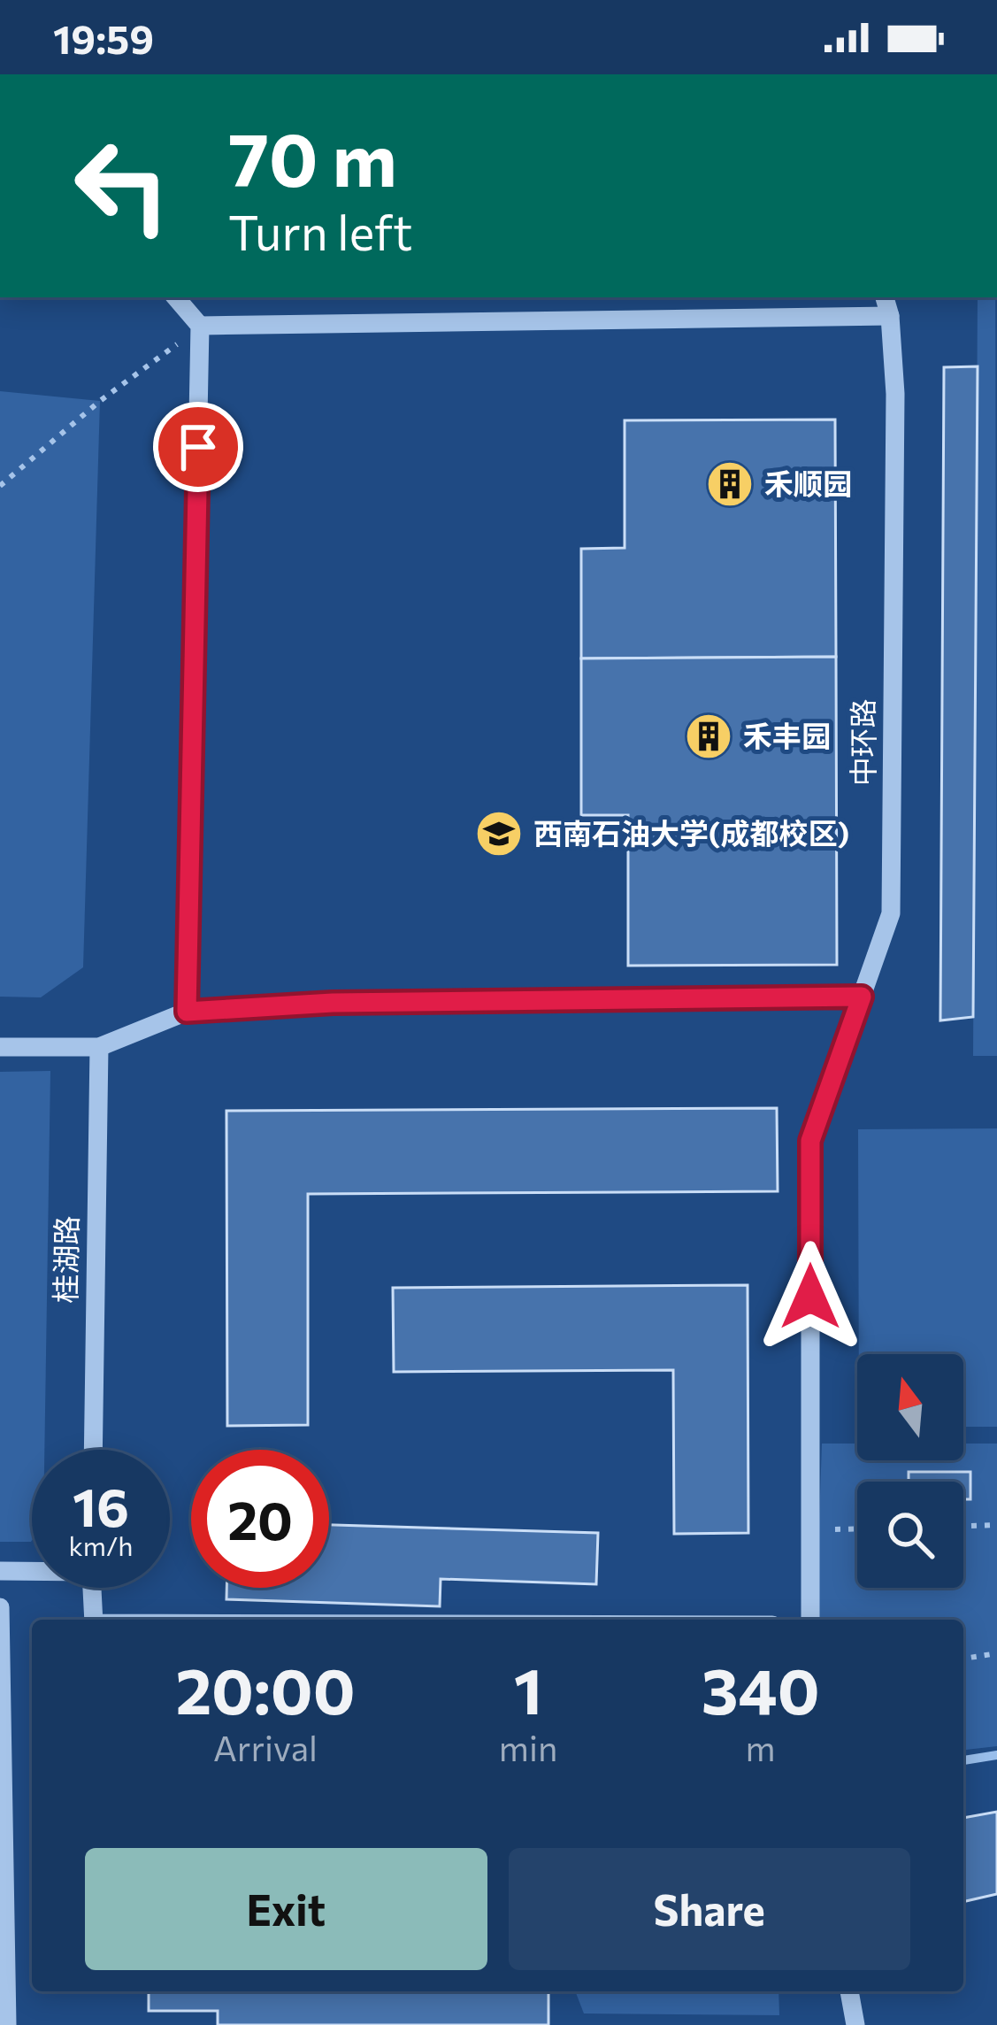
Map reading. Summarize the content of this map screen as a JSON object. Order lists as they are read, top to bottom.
{
  "streets": {
    "lane": ["中环路", "桂湖路"]
  },
  "places": {
    "building": ["禾顺园", "禾丰园"],
    "school or university": ["西南石油大学(成都校区)"]
  },
  "north": "top",
  "page": {
    "status": "19:59",
    "turn": ["70 m", "Turn left"],
    "speed": "16 km/h",
    "limit": "20",
    "eta": [
      "20:00",
      "Arrival",
      "1",
      "min",
      "340",
      "m"
    ],
    "buttons": ["Exit", "Share"]
  }
}
